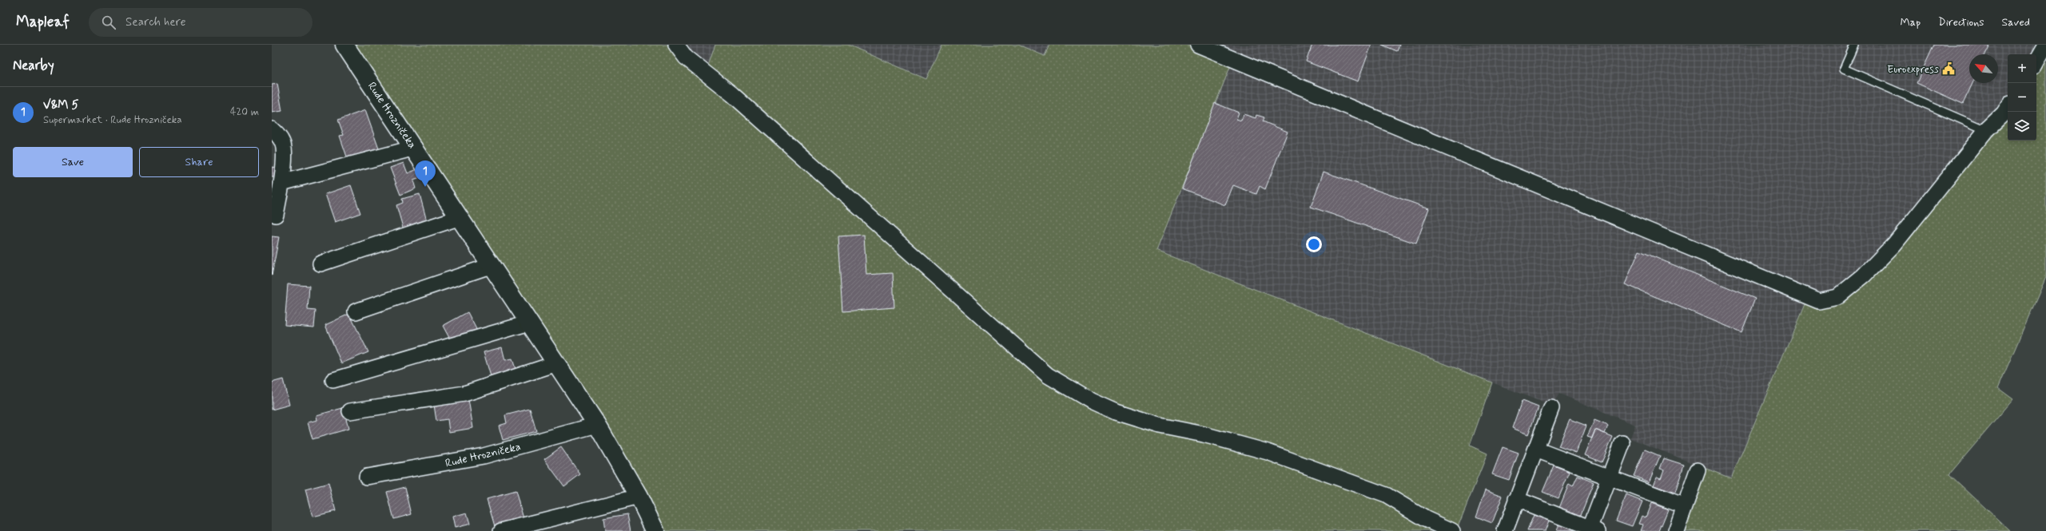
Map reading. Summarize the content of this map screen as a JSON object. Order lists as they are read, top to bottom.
{
  "streets": {
    "street": ["Rude Hrozničeka"]
  },
  "places": {
    "public building": ["Euroexpress"]
  },
  "north": "top left",
  "page": {
    "header": "Mapleaf",
    "search": "Search here",
    "nav": ["Map", "Directions", "Saved"],
    "heading": "Nearby",
    "map_buttons": ["+", "−"],
    "list": [
      {
        "mark": "1",
        "name": "V&M 5",
        "note": "Supermarket · Rude Hrozničeka",
        "value": "420 m"
      }
    ],
    "buttons": ["Save", "Share"],
    "pins": "1"
  }
}
